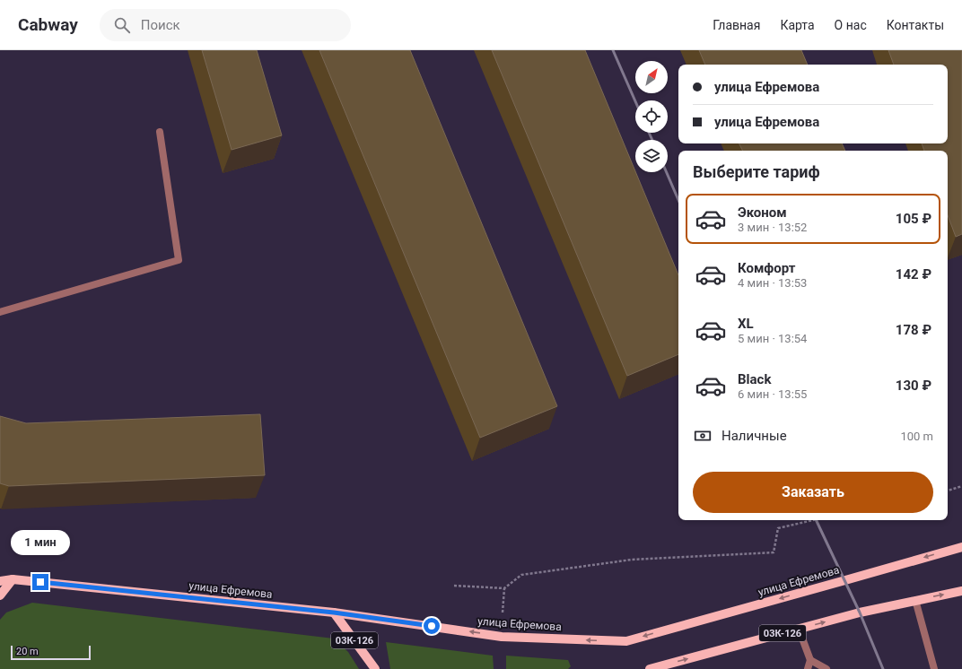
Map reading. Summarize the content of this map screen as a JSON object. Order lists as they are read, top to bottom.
{
  "streets": {
    "main road": ["улица Ефремова", "03К-126"]
  },
  "crossings": [
    ["улица Ефремова", "03К-126"]
  ],
  "scale_bar": "20 m",
  "north": "top right",
  "page": {
    "header": "Cabway",
    "search": "Поиск",
    "nav": [
      "Главная",
      "Карта",
      "О нас",
      "Контакты"
    ],
    "banner": ["улица Ефремова", "улица Ефремова"],
    "heading": "Выберите тариф",
    "list": [
      {
        "name": "Эконом",
        "note": "3 мин · 13:52",
        "value": "105 ₽"
      },
      {
        "name": "Комфорт",
        "note": "4 мин · 13:53",
        "value": "142 ₽"
      },
      {
        "name": "XL",
        "note": "5 мин · 13:54",
        "value": "178 ₽"
      },
      {
        "name": "Black",
        "note": "6 мин · 13:55",
        "value": "130 ₽"
      }
    ],
    "pay": ["Наличные", "100 m"],
    "buttons": "Заказать",
    "bubble": "1 мин",
    "scale": "20 m"
  }
}
